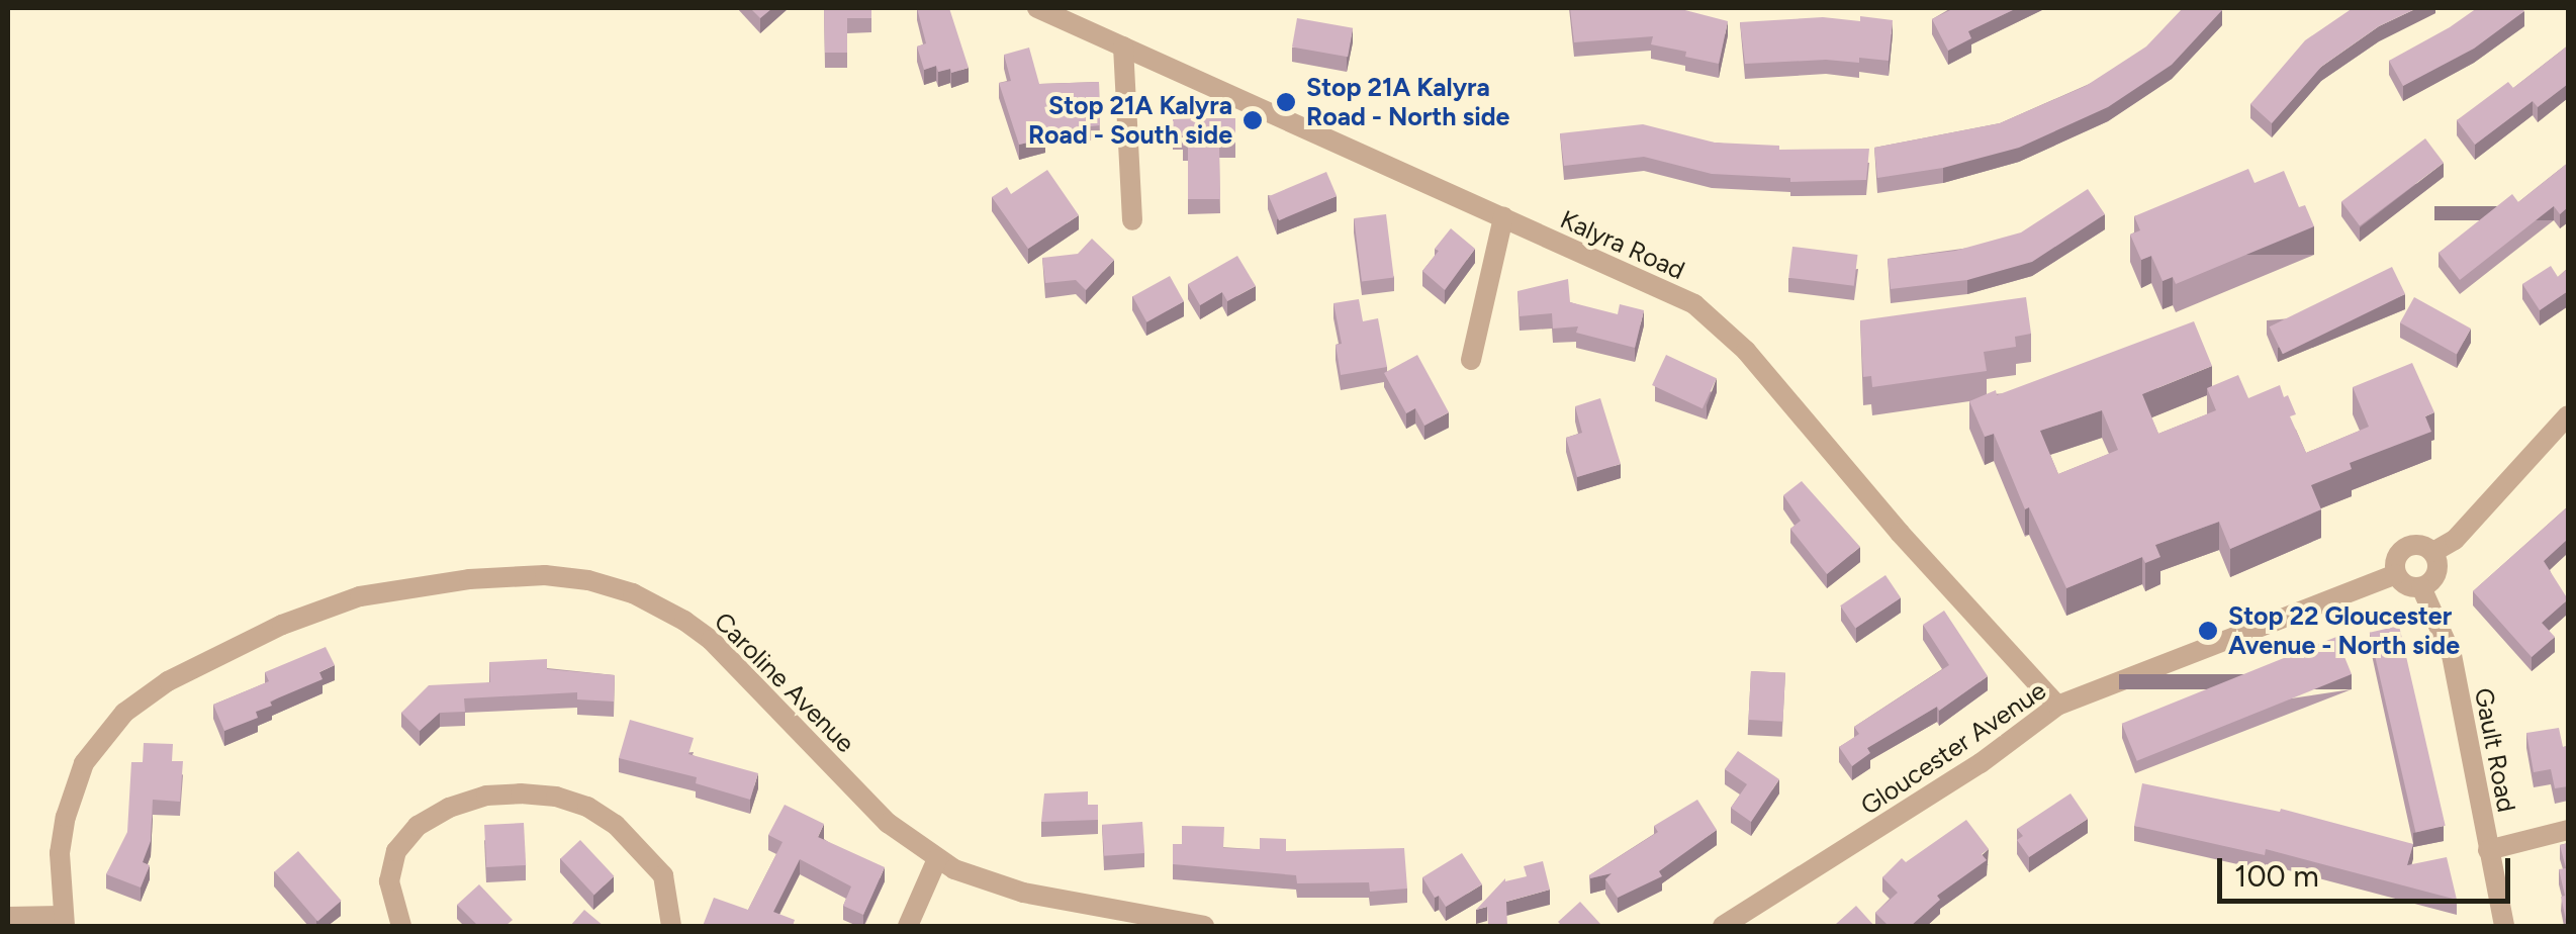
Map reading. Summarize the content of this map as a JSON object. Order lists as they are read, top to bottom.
{
  "streets": {
    "street": [
      "Kalyra Road",
      "Caroline Avenue",
      "Gloucester Avenue",
      "Gault Road"
    ]
  },
  "crossings": [
    ["Kalyra Road", "Gloucester Avenue"],
    ["Gloucester Avenue", "Gault Road"]
  ],
  "places": ["Stop 21A Kalyra Road - North side", "Stop 21A Kalyra Road - South side", "Stop 22 Gloucester Avenue - North side"],
  "scale_bar": "100 m"
}
